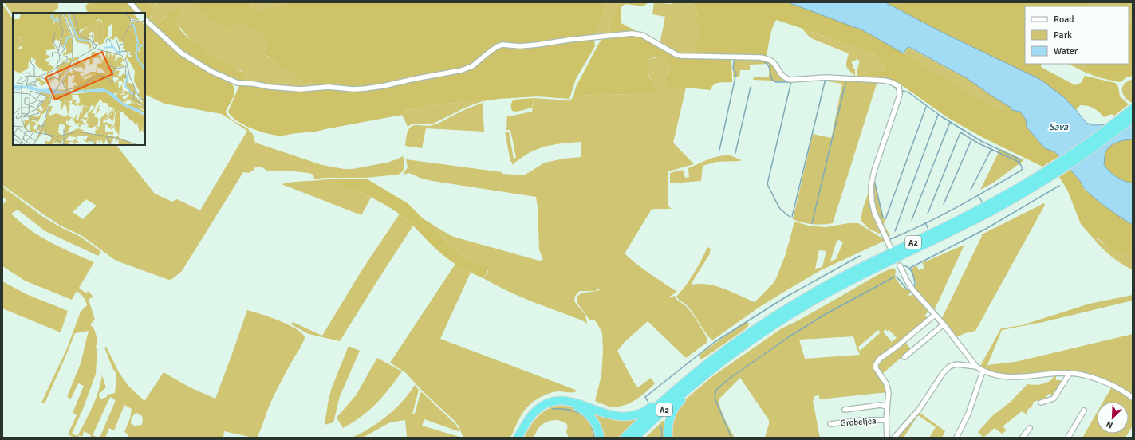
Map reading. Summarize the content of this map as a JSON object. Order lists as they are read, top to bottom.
{
  "streets": {
    "highway": ["A2"],
    "street": ["Grobeljca"]
  },
  "water": ["Sava"],
  "legend": ["Road", "Park", "Water"],
  "north": "bottom left"
}
